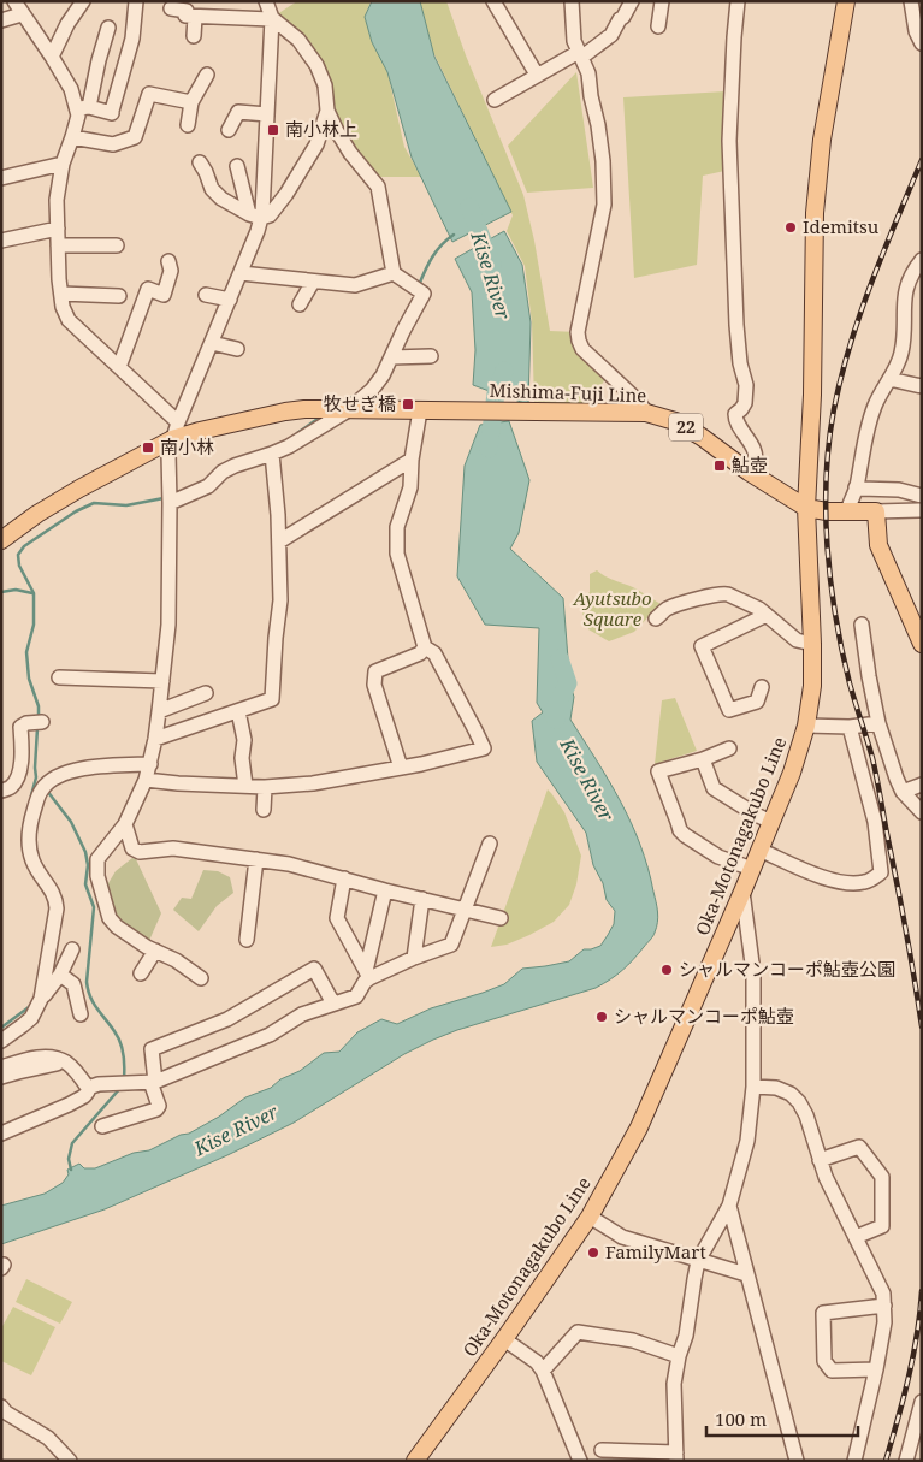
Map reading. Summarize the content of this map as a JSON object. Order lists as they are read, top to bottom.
{
  "streets": {
    "main road": ["Mishima-Fuji Line", "22", "Oka-Motonagakubo Line"]
  },
  "crossings": [
    ["Mishima-Fuji Line", "22"],
    ["Mishima-Fuji Line", "Oka-Motonagakubo Line"],
    ["22", "Oka-Motonagakubo Line"]
  ],
  "water": ["Kise River"],
  "parks": ["Ayutsubo Square"],
  "places": {
    "transit": [
      "南小林上",
      "牧せぎ橋",
      "南小林",
      "鮎壺"
    ],
    "other": [
      "Idemitsu",
      "シャルマンコーポ鮎壺公園",
      "シャルマンコーポ鮎壺",
      "FamilyMart"
    ]
  },
  "scale_bar": "100 m"
}
